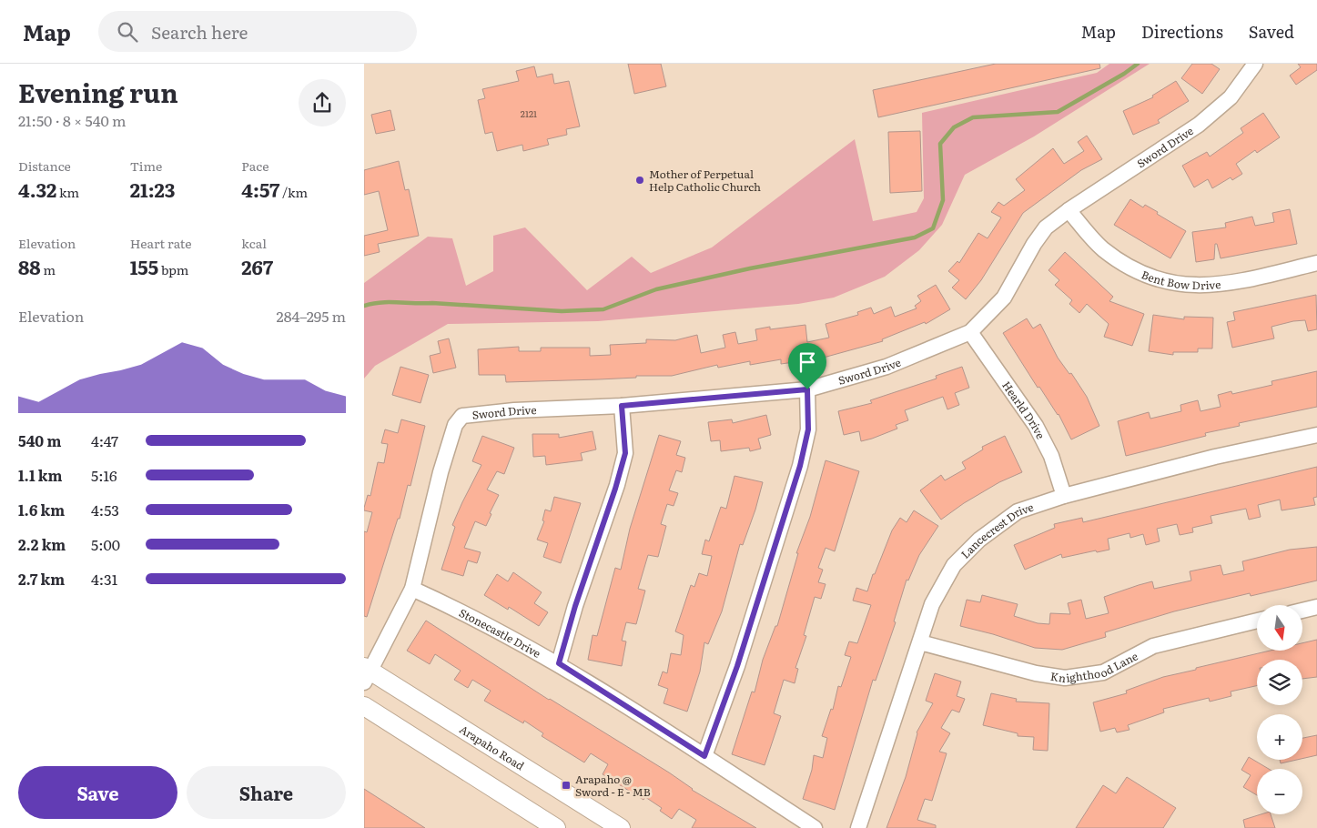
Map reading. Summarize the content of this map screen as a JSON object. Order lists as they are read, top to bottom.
{
  "streets": {
    "main road": ["Arapaho Road"],
    "street": [
      "Sword Drive",
      "Bent Bow Drive",
      "Hearld Drive",
      "Lancecrest Drive",
      "Stonecastle Drive",
      "Knighthood Lane"
    ]
  },
  "crossings": [
    ["Sword Drive", "Bent Bow Drive"],
    ["Sword Drive", "Hearld Drive"],
    ["Sword Drive", "Stonecastle Drive"],
    ["Sword Drive", "Arapaho Road"],
    ["Hearld Drive", "Lancecrest Drive"],
    ["Lancecrest Drive", "Knighthood Lane"]
  ],
  "places": {
    "other": ["Mother of Perpetual Help Catholic Church"],
    "transit": ["Arapaho @ Sword - E - MB"]
  },
  "house_numbers": ["2121"],
  "north": "bottom",
  "page": {
    "header": "Map",
    "search": "Search here",
    "nav": ["Map", "Directions", "Saved"],
    "heading": ["Evening run", "21:50 · 8 × 540 m"],
    "stats": [
      ["Distance", "4.32 km"],
      ["Time", "21:23"],
      ["Pace", "4:57 /km"],
      ["Elevation", "88 m"],
      ["Heart rate", "155 bpm"],
      ["kcal", "267"]
    ],
    "chart": ["Elevation", "284–295 m"],
    "list": [
      {
        "name": "540 m",
        "note": "4:47"
      },
      {
        "name": "1.1 km",
        "note": "5:16"
      },
      {
        "name": "1.6 km",
        "note": "4:53"
      },
      {
        "name": "2.2 km",
        "note": "5:00"
      },
      {
        "name": "2.7 km",
        "note": "4:31"
      }
    ],
    "map_buttons": ["+", "−"],
    "buttons": ["Save", "Share"]
  }
}
